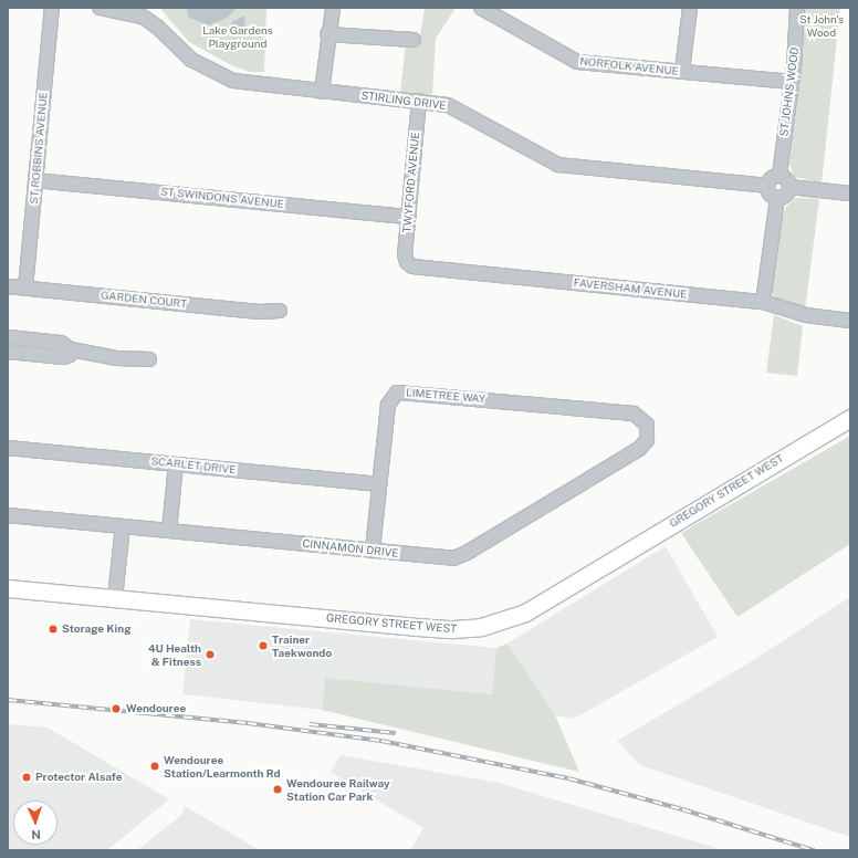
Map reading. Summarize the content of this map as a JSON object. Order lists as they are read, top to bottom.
{
  "streets": {
    "main road": ["GREGORY STREET WEST"],
    "street": [
      "NORFOLK AVENUE",
      "ST JOHNS WOOD",
      "STIRLING DRIVE",
      "ST ROBBINS AVENUE",
      "TWYFORD AVENUE",
      "ST SWINDONS AVENUE",
      "FAVERSHAM AVENUE",
      "GARDEN COURT",
      "LIMETREE WAY",
      "SCARLET DRIVE",
      "CINNAMON DRIVE"
    ]
  },
  "crossings": [
    ["NORFOLK AVENUE", "ST JOHNS WOOD"],
    ["ST JOHNS WOOD", "STIRLING DRIVE"],
    ["STIRLING DRIVE", "TWYFORD AVENUE"],
    ["ST ROBBINS AVENUE", "ST SWINDONS AVENUE"],
    ["ST ROBBINS AVENUE", "GARDEN COURT"],
    ["TWYFORD AVENUE", "ST SWINDONS AVENUE"],
    ["TWYFORD AVENUE", "FAVERSHAM AVENUE"],
    ["LIMETREE WAY", "SCARLET DRIVE"],
    ["LIMETREE WAY", "CINNAMON DRIVE"]
  ],
  "parks": ["St John's Wood", "Lake Gardens Playground"],
  "places": [
    "Storage King",
    "Trainer Taekwondo",
    "4U Health & Fitness",
    "Wendouree",
    "Wendouree Station/Learmonth Rd",
    "Protector Alsafe",
    "Wendouree Railway Station Car Park"
  ],
  "north": "bottom"
}
